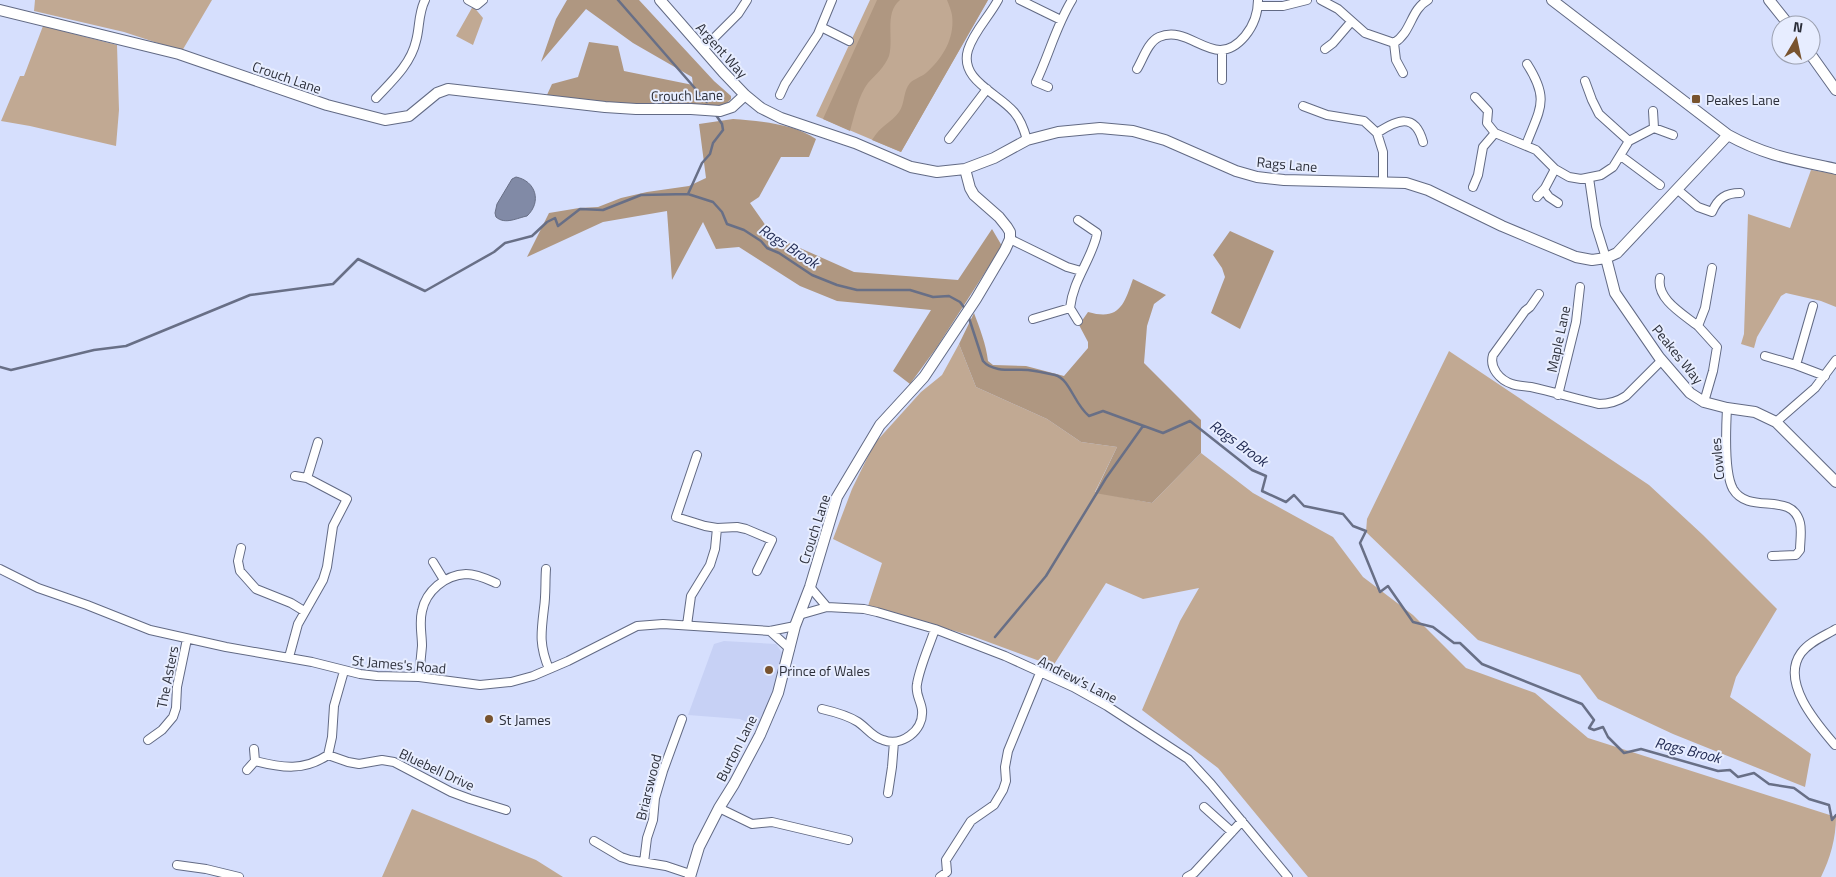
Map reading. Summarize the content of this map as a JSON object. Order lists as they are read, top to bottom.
{
  "streets": {
    "street": [
      "Argent Way",
      "Crouch Lane",
      "Rags Lane",
      "Maple Lane",
      "Peakes Way",
      "Cowles",
      "St James's Road",
      "The Asters",
      "Andrew's Lane",
      "Burton Lane",
      "Bluebell Drive",
      "Briarswood"
    ]
  },
  "crossings": [
    ["Argent Way", "Crouch Lane"],
    ["Crouch Lane", "St James's Road"],
    ["Crouch Lane", "Andrew's Lane"],
    ["Crouch Lane", "Burton Lane"],
    ["Rags Lane", "Peakes Way"],
    ["Peakes Way", "Cowles"],
    ["St James's Road", "The Asters"],
    ["St James's Road", "Burton Lane"]
  ],
  "water": ["Rags Brook"],
  "places": {
    "transit": ["Peakes Lane"],
    "other": ["Prince of Wales", "St James"]
  },
  "north": "top"
}
